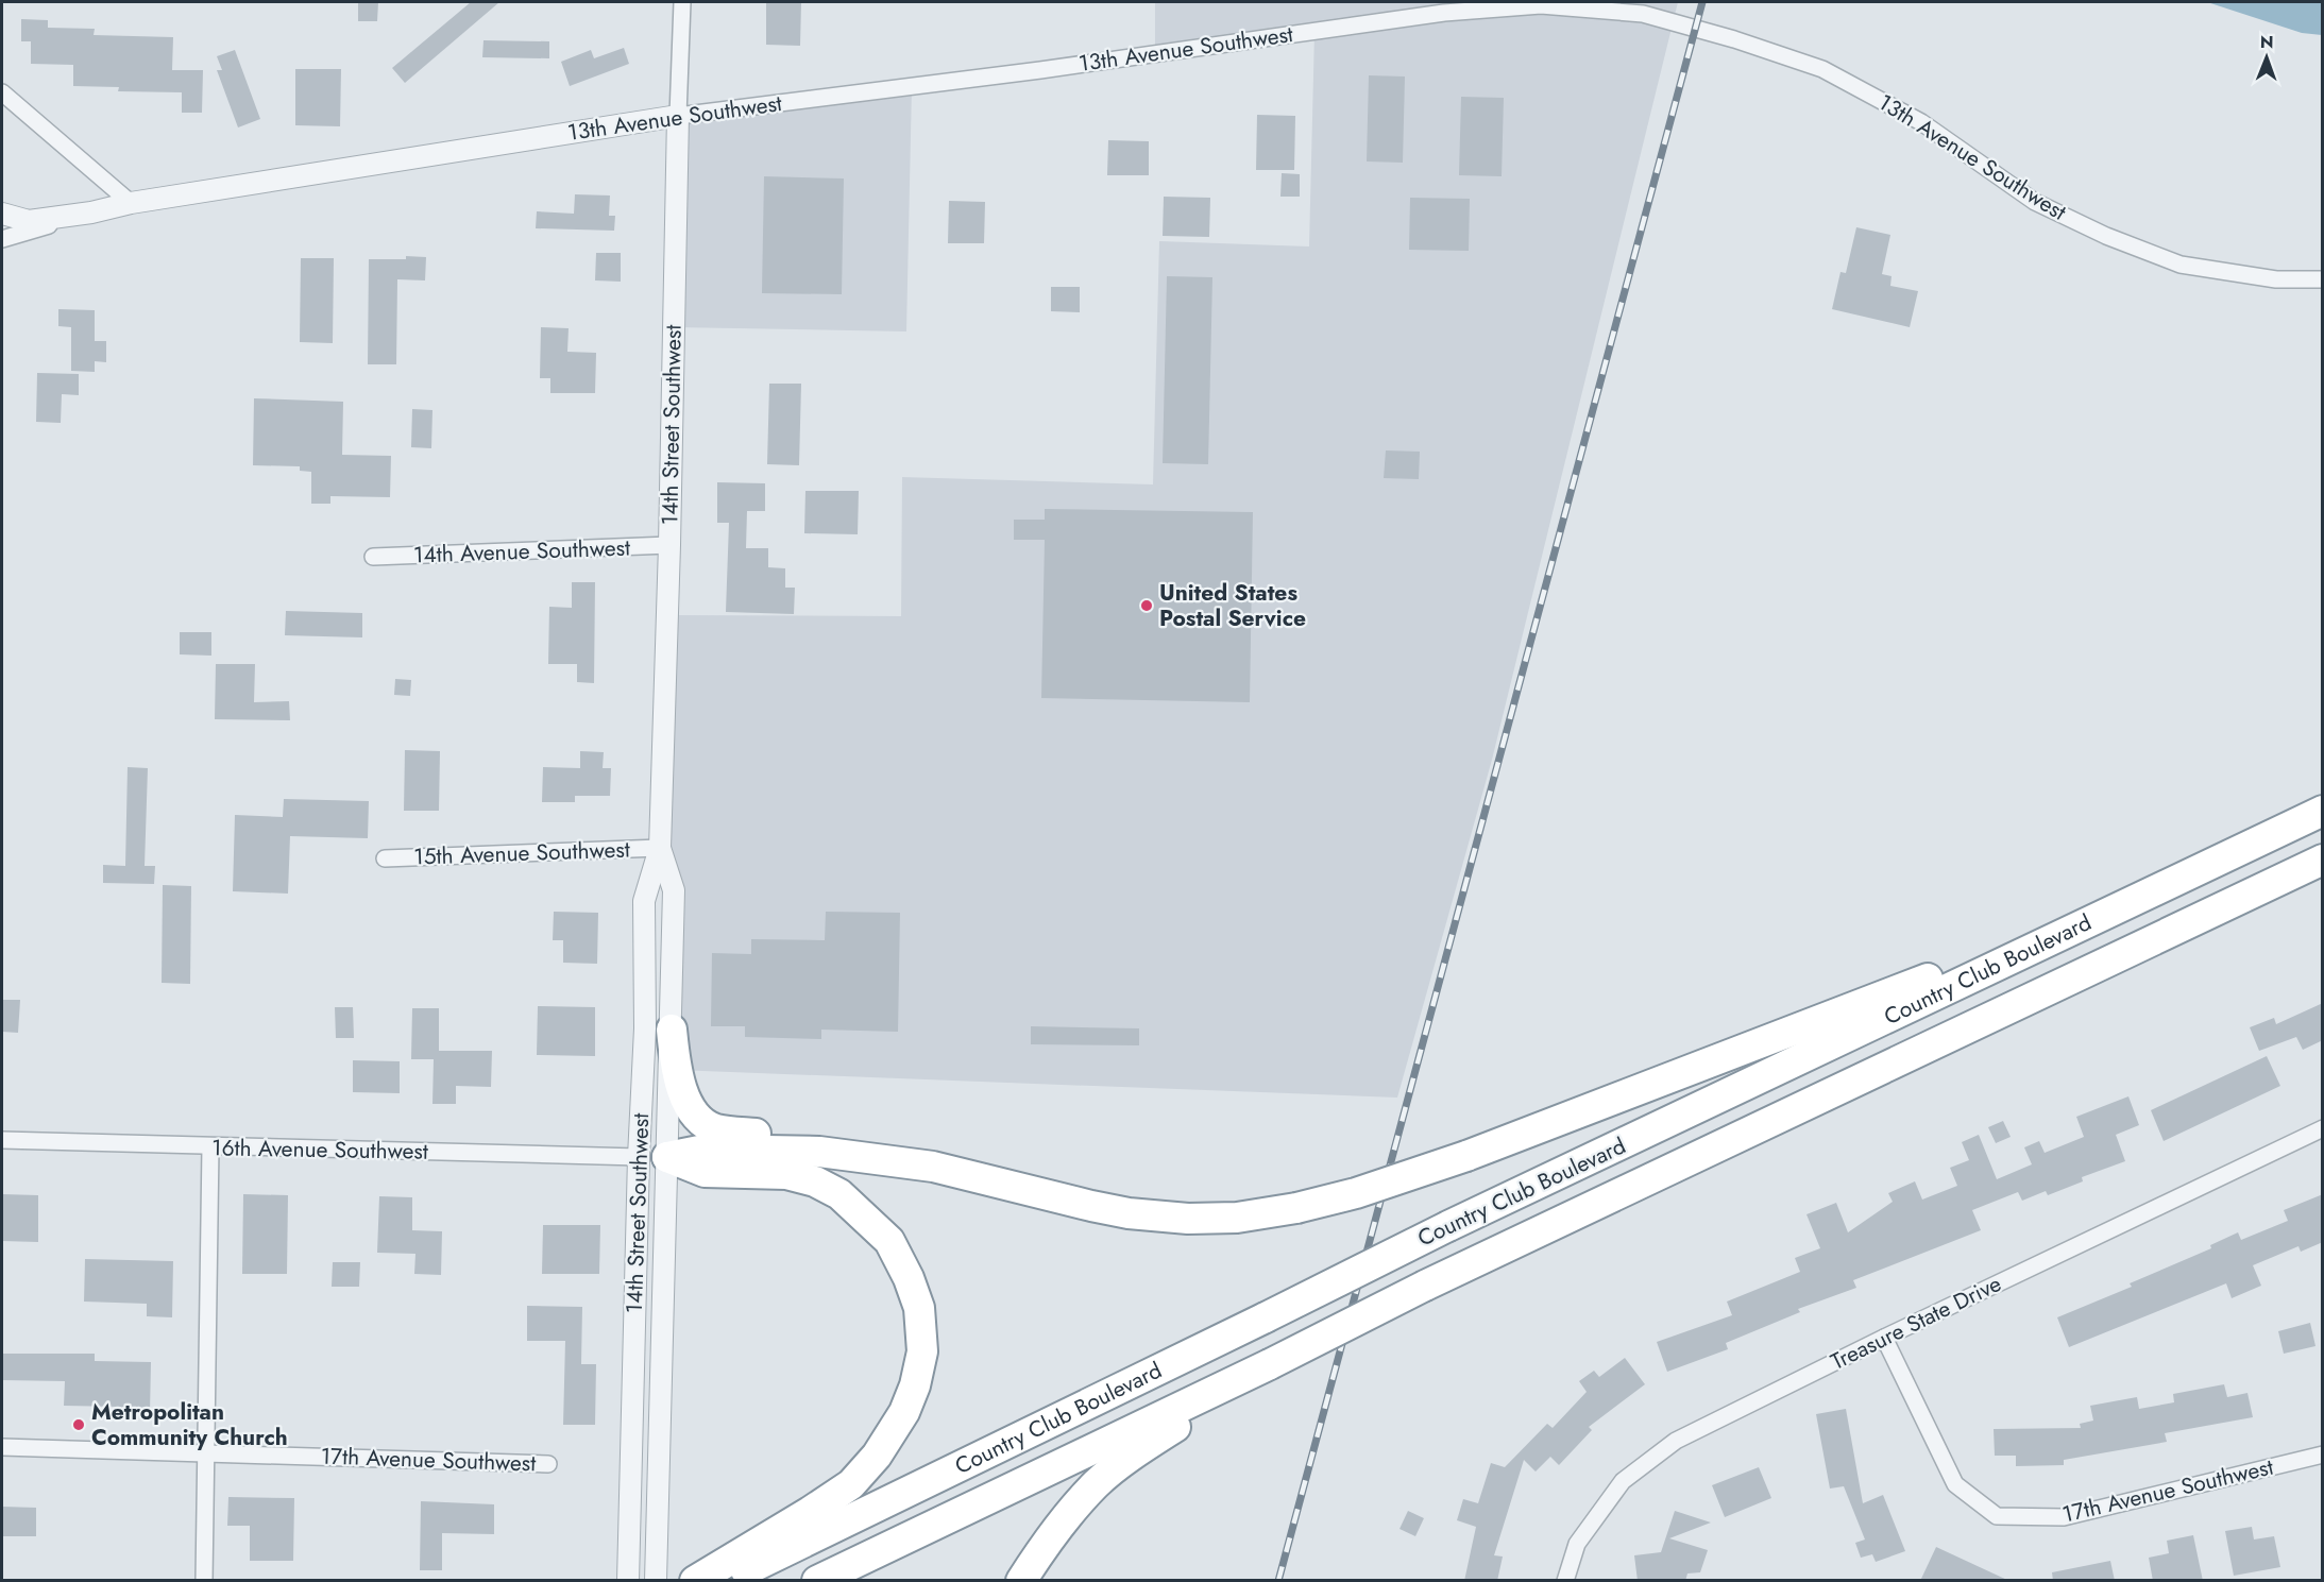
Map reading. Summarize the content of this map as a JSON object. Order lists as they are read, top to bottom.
{
  "streets": {
    "highway": ["Country Club Boulevard"],
    "street": [
      "13th Avenue Southwest",
      "14th Street Southwest",
      "14th Avenue Southwest",
      "15th Avenue Southwest",
      "16th Avenue Southwest",
      "Treasure State Drive",
      "17th Avenue Southwest"
    ]
  },
  "crossings": [
    ["13th Avenue Southwest", "14th Street Southwest"],
    ["14th Street Southwest", "14th Avenue Southwest"],
    ["14th Street Southwest", "15th Avenue Southwest"],
    ["14th Street Southwest", "16th Avenue Southwest"],
    ["Treasure State Drive", "17th Avenue Southwest"]
  ],
  "places": ["United States Postal Service", "Metropolitan Community Church"],
  "north": "top"
}
